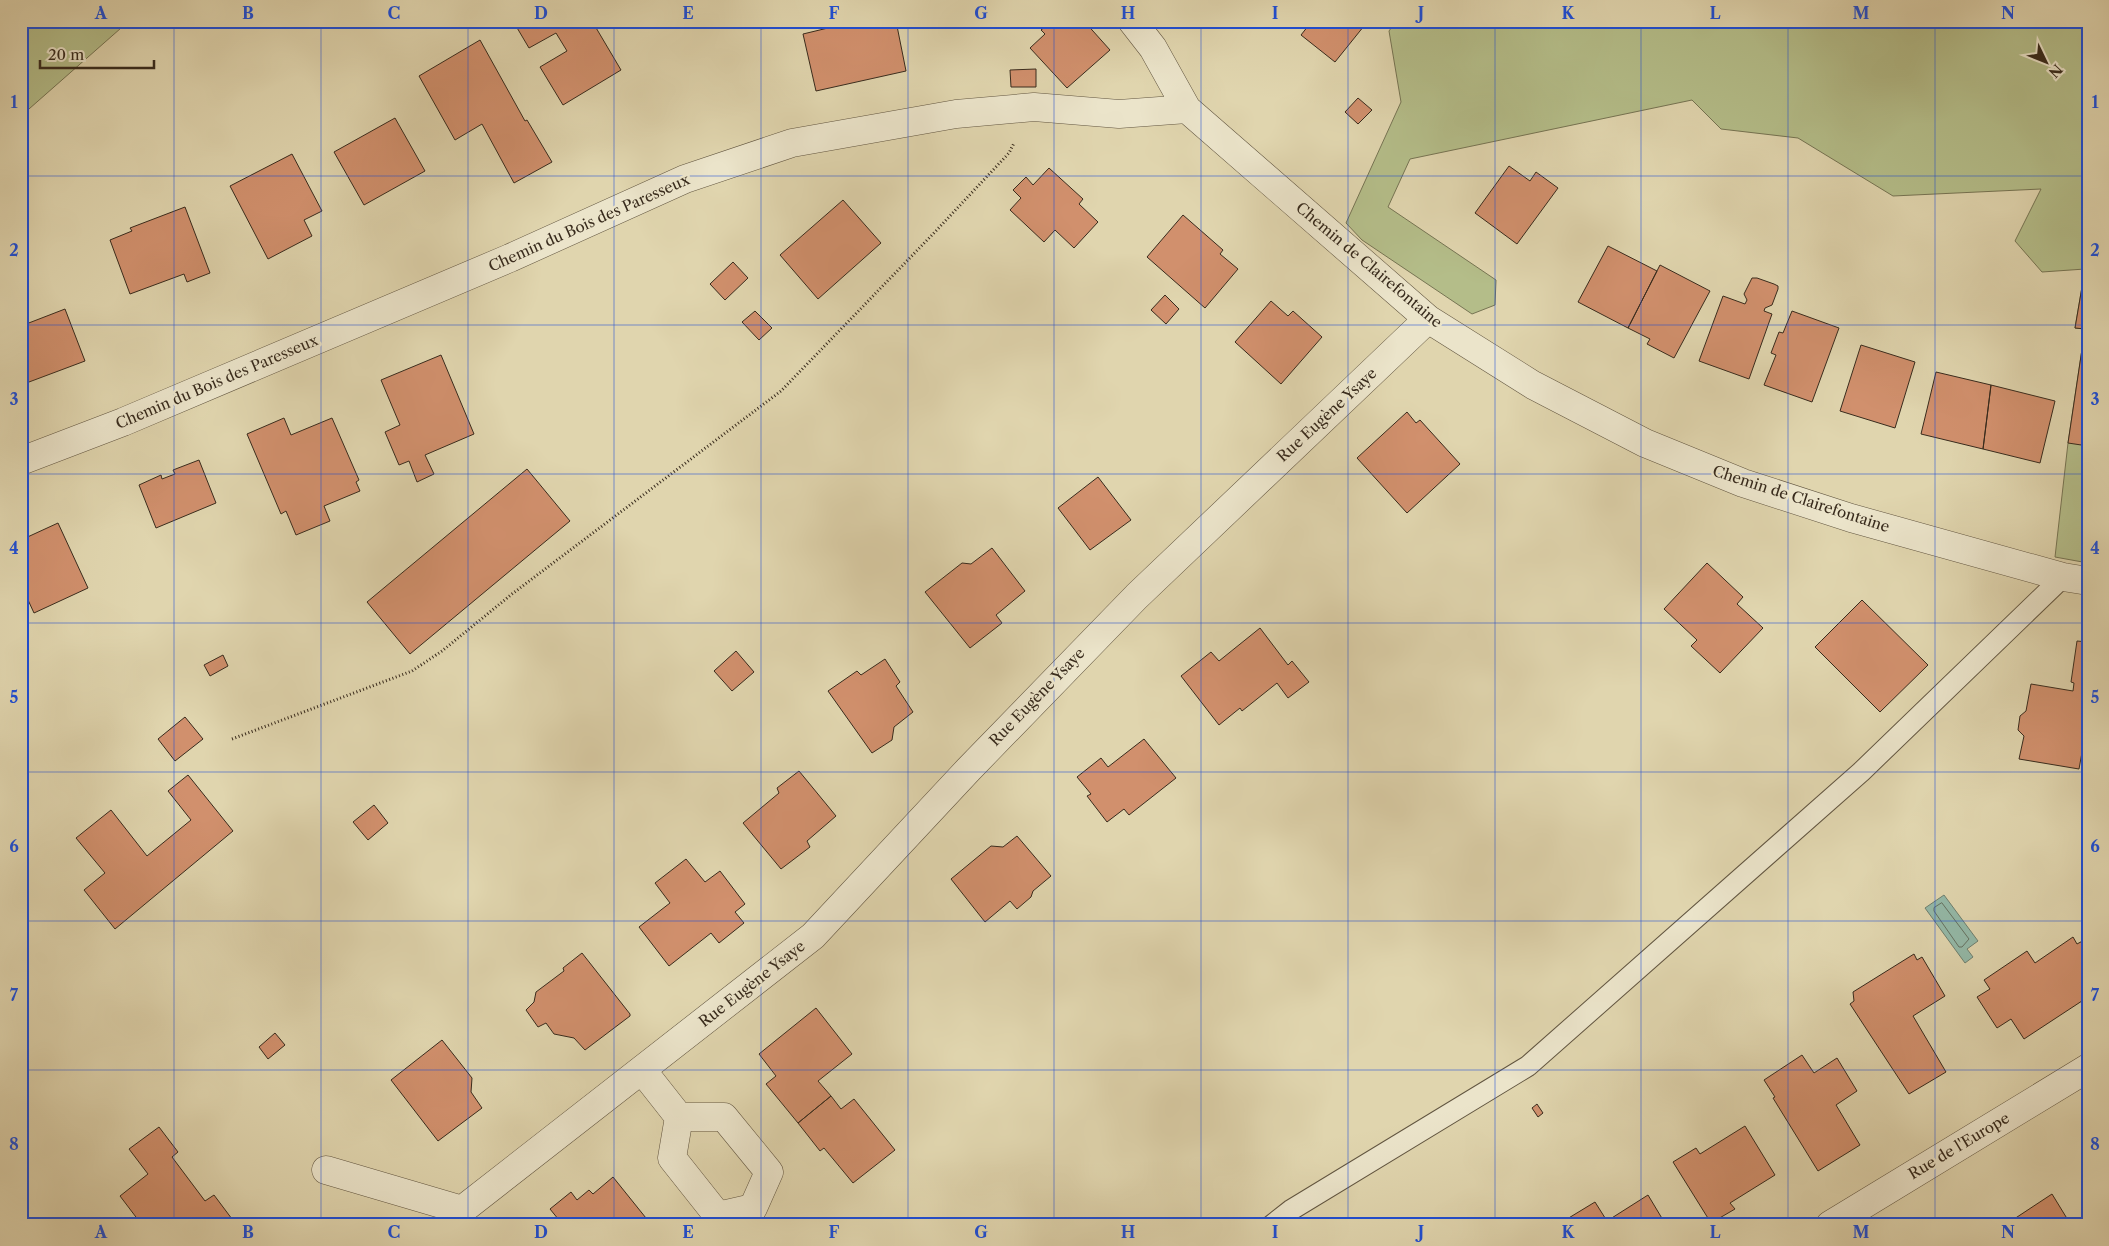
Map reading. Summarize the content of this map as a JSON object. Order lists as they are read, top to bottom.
{
  "streets": {
    "street": [
      "Chemin du Bois des Paresseux",
      "Chemin de Clairefontaine",
      "Rue Eugène Ysaye",
      "Rue de l'Europe"
    ]
  },
  "crossings": [
    ["Chemin du Bois des Paresseux", "Chemin de Clairefontaine"],
    ["Chemin de Clairefontaine", "Rue Eugène Ysaye"]
  ],
  "scale_bar": "20 m",
  "north": "bottom right",
  "grid": {
    "columns": [
      "A",
      "B",
      "C",
      "D",
      "E",
      "F",
      "G",
      "H",
      "I",
      "J",
      "K",
      "L",
      "M",
      "N"
    ],
    "rows": [
      "1",
      "2",
      "3",
      "4",
      "5",
      "6",
      "7",
      "8"
    ]
  }
}
